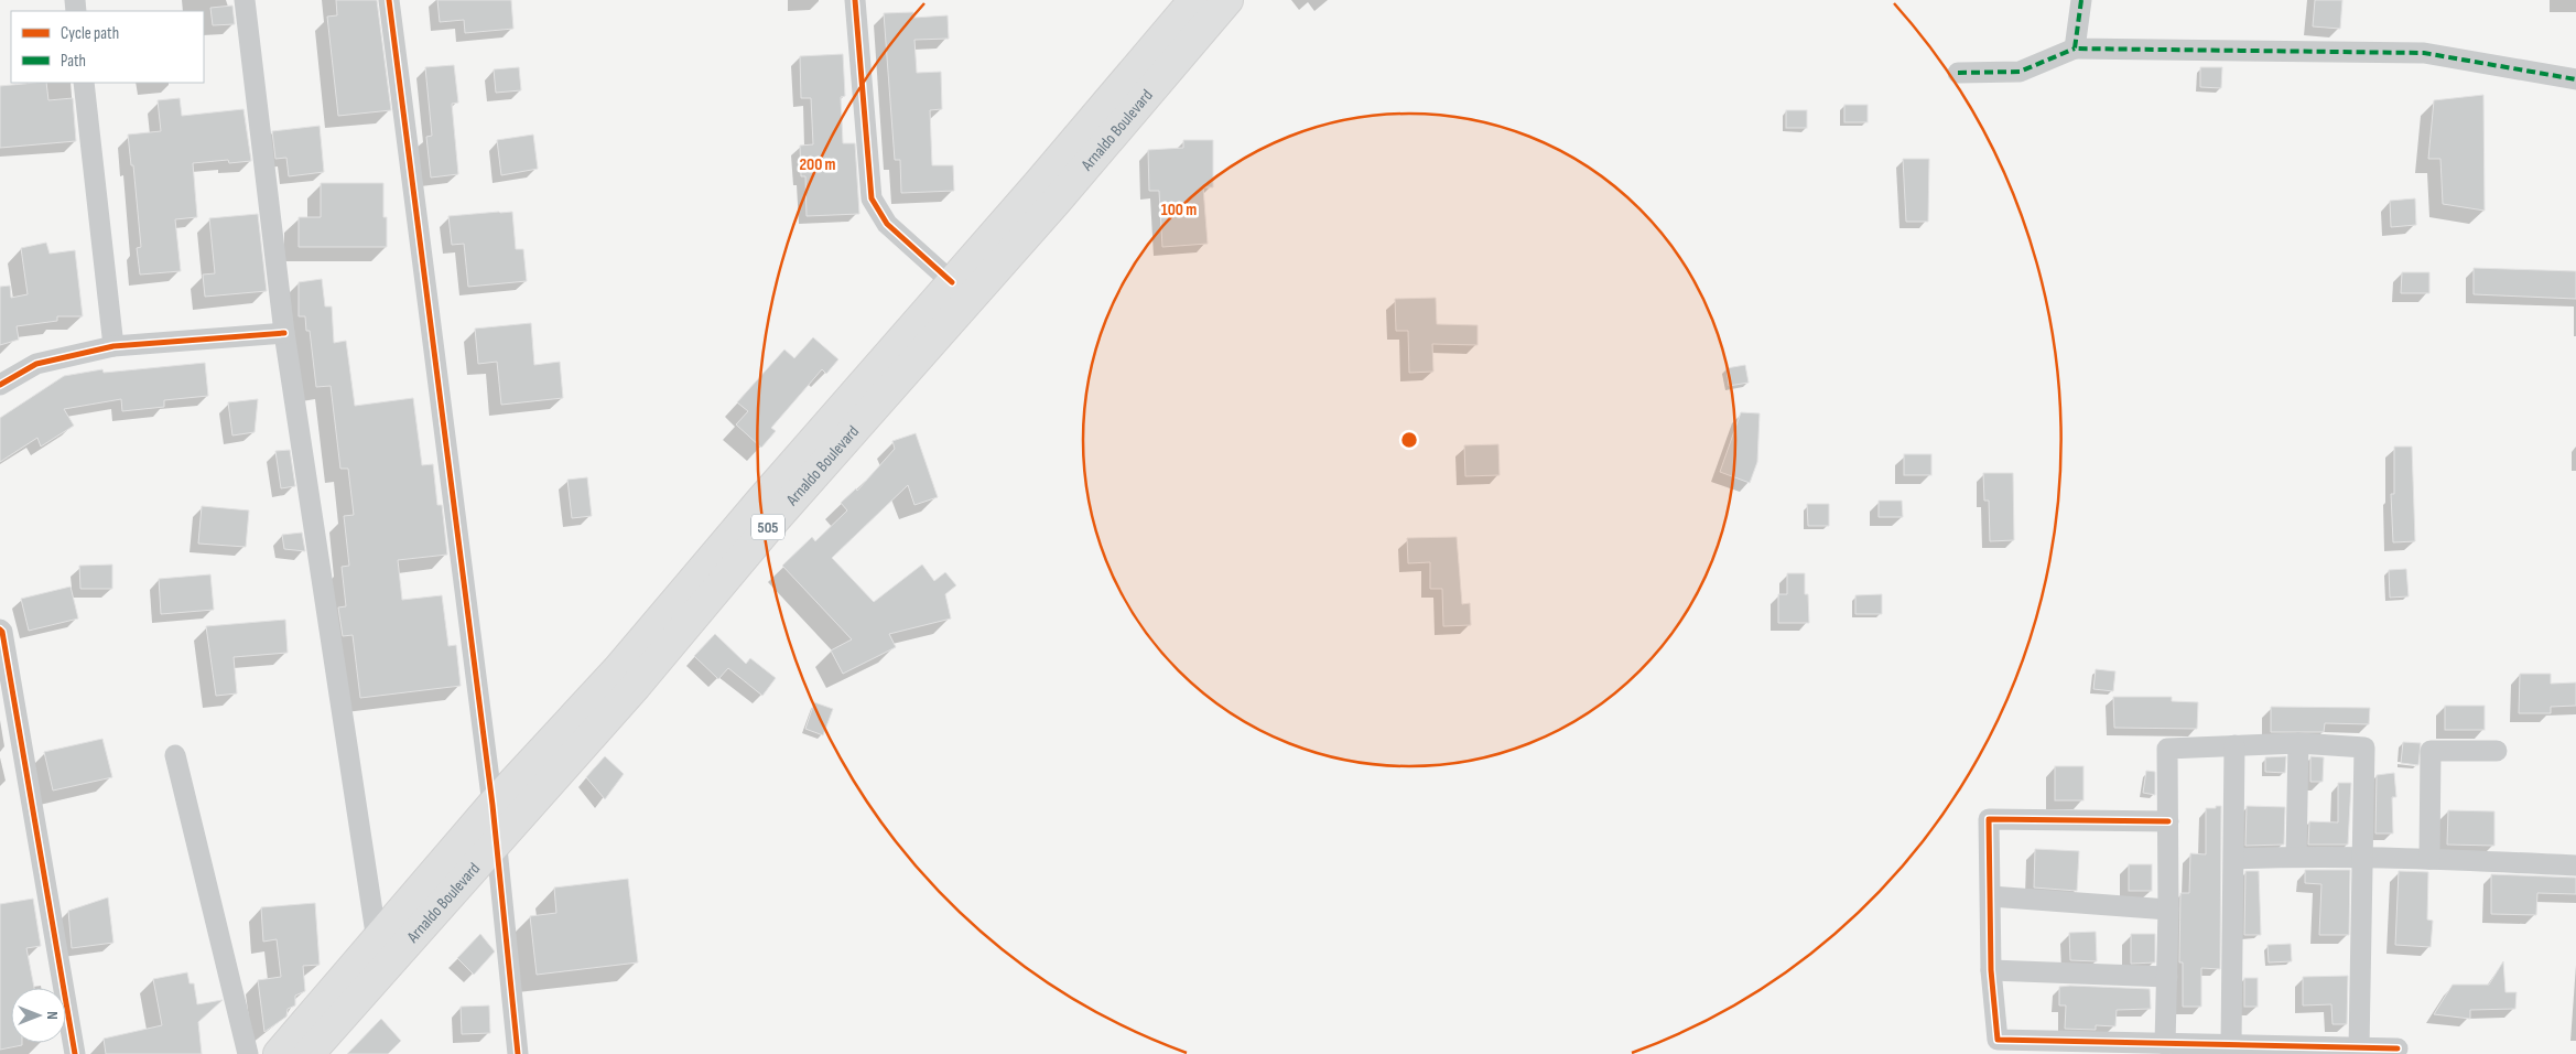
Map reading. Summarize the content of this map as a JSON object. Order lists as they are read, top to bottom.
{
  "streets": {
    "highway": ["Arnaldo Boulevard", "505"]
  },
  "legend": ["Cycle path", "Path"],
  "north": "right",
  "rings": ["200 m", "100 m"]
}
